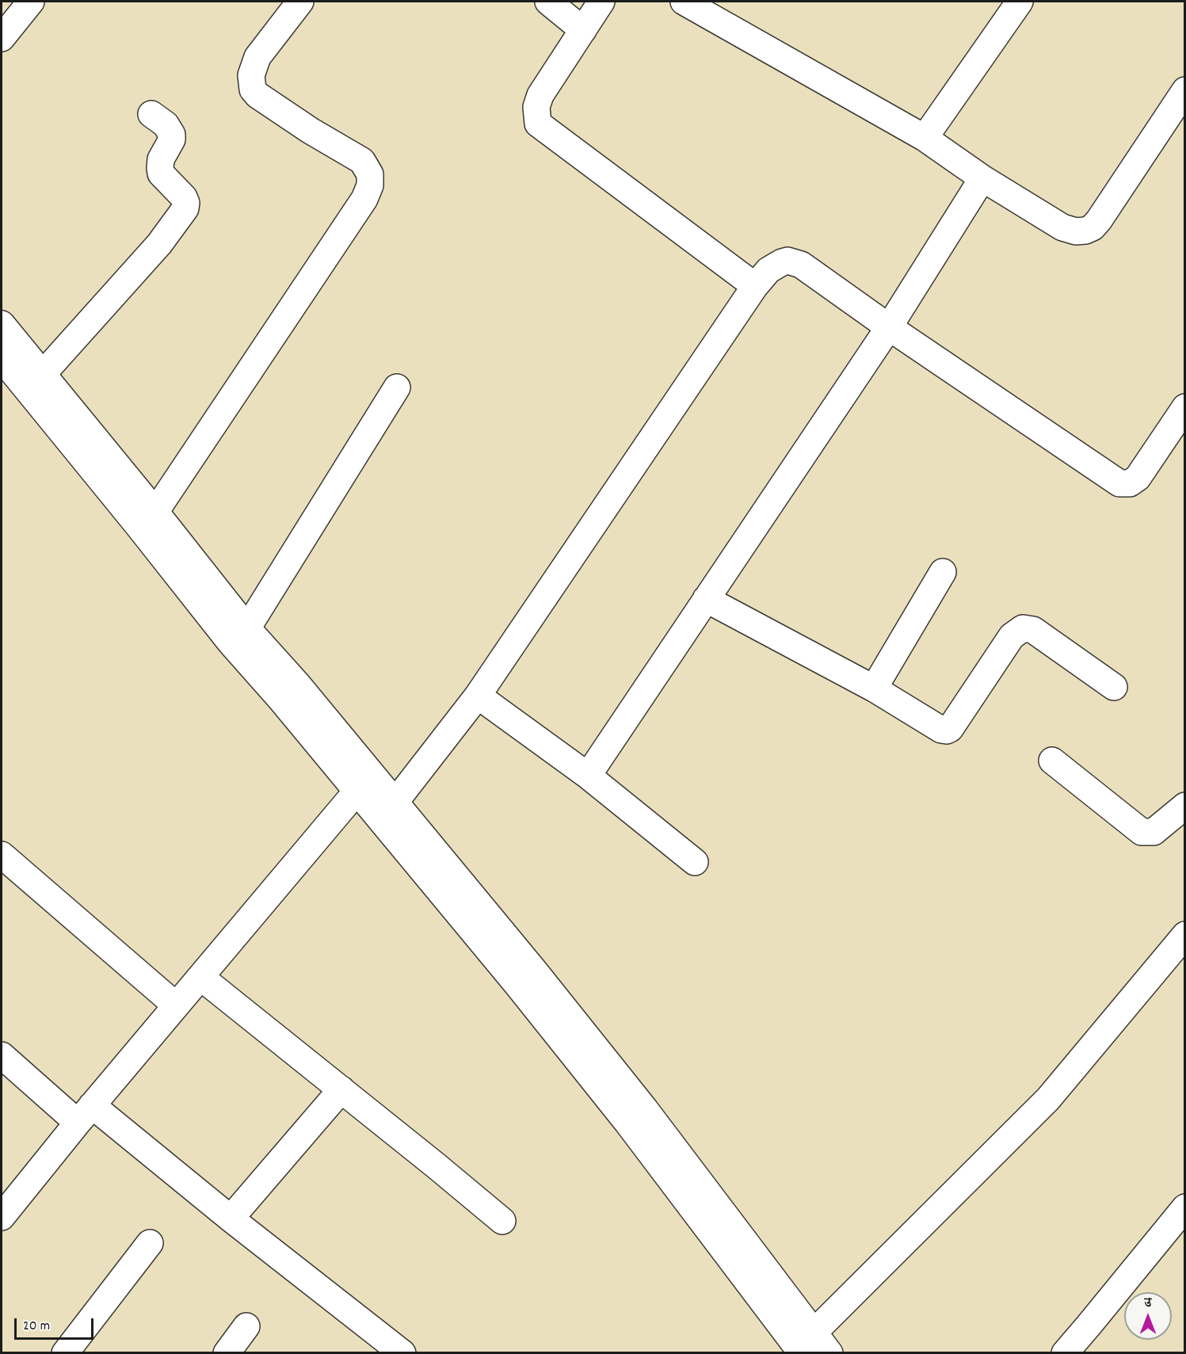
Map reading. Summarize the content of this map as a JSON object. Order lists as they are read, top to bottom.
{
  "scale_bar": "20 m",
  "north": "top"
}
